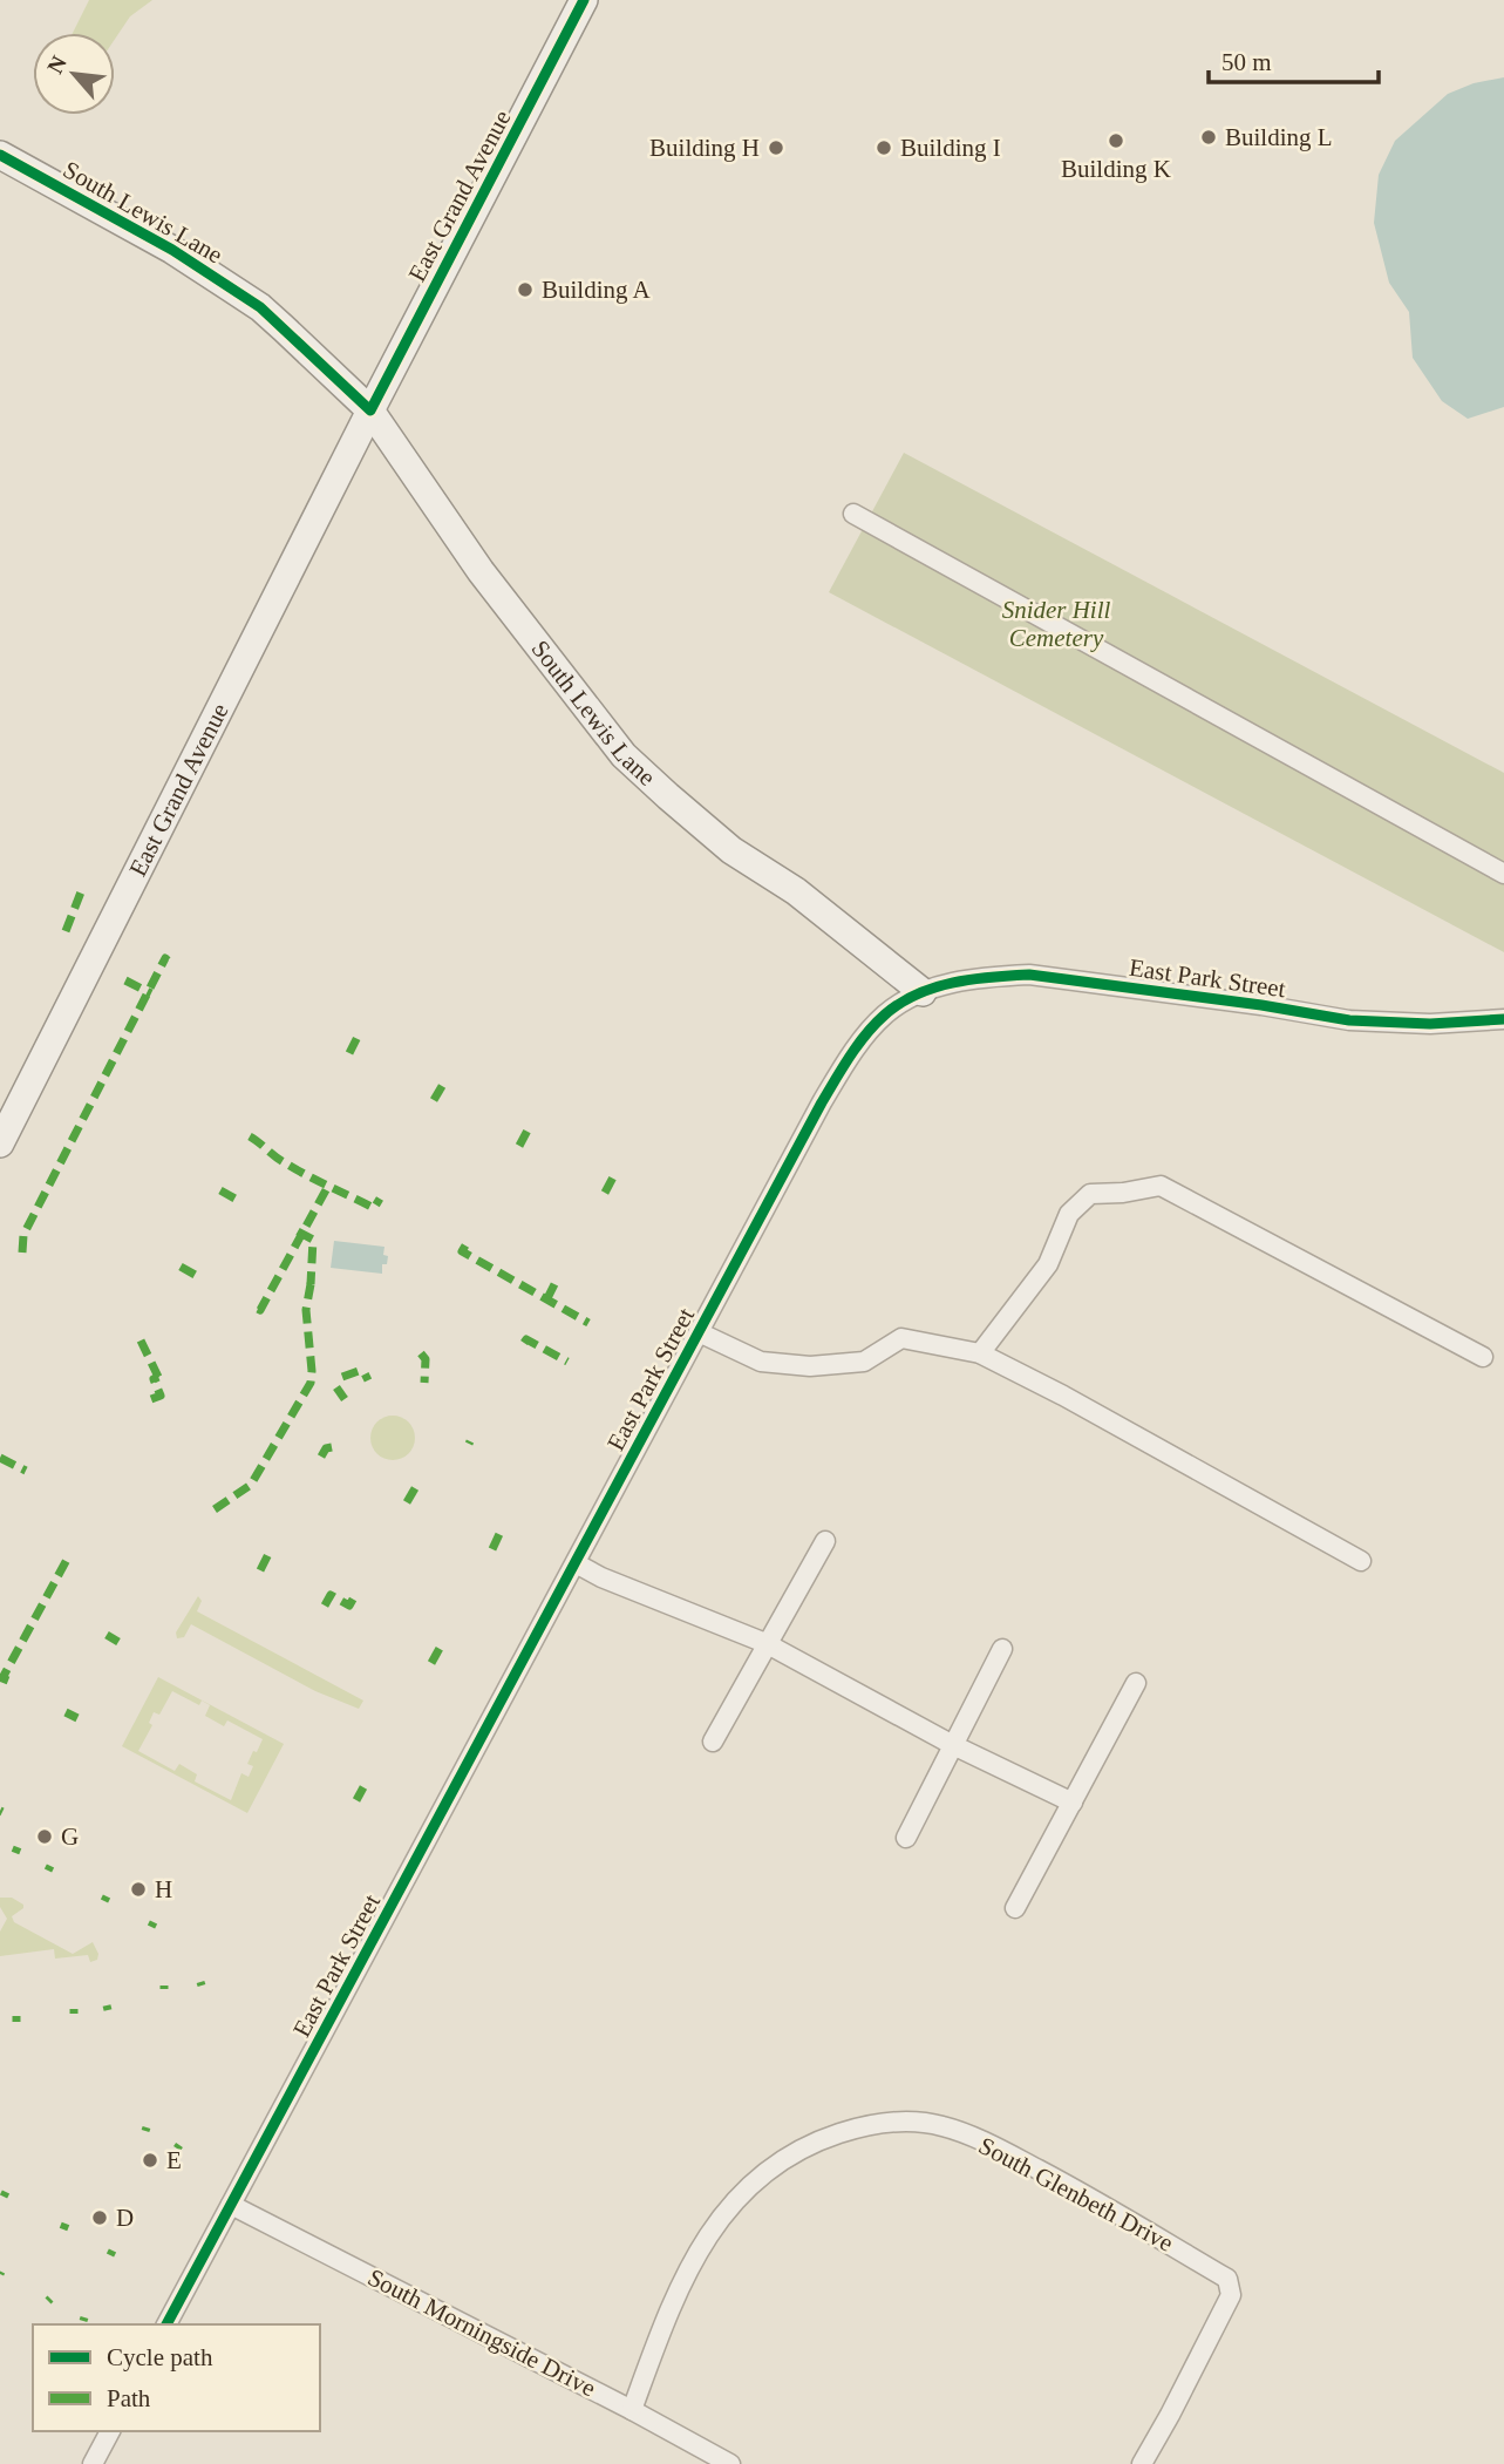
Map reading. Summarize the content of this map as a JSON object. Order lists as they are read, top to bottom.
{
  "streets": {
    "street": [
      "East Grand Avenue",
      "South Lewis Lane",
      "East Park Street",
      "South Glenbeth Drive",
      "South Morningside Drive"
    ]
  },
  "crossings": [
    ["East Grand Avenue", "South Lewis Lane"],
    ["South Lewis Lane", "East Park Street"],
    ["East Park Street", "South Morningside Drive"],
    ["South Glenbeth Drive", "South Morningside Drive"]
  ],
  "parks": ["Snider Hill Cemetery"],
  "places": [
    "Building L",
    "Building K",
    "Building H",
    "Building I",
    "Building A",
    "G",
    "H",
    "E",
    "D"
  ],
  "legend": ["Cycle path", "Path"],
  "scale_bar": "50 m",
  "north": "top left"
}
